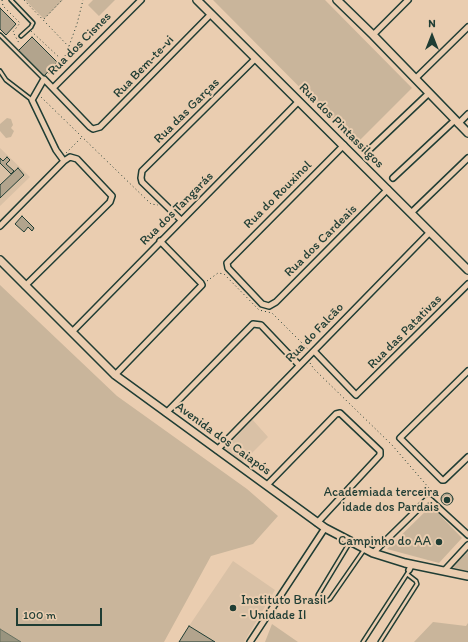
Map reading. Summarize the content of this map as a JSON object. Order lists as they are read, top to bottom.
{
  "streets": {
    "main road": ["Rua dos Pintassilgos", "Avenida dos Caiapós"],
    "street": [
      "Rua dos Cisnes",
      "Rua Bem-te-vi",
      "Rua das Garças",
      "Rua do Rouxinol",
      "Rua dos Tangarás",
      "Rua dos Cardeais",
      "Rua das Patativas",
      "Rua do Falcão"
    ]
  },
  "crossings": [
    ["Rua dos Cisnes", "Rua Bem-te-vi"],
    ["Rua Bem-te-vi", "Rua dos Pintassilgos"],
    ["Rua das Garças", "Rua dos Pintassilgos"],
    ["Rua dos Pintassilgos", "Rua do Rouxinol"],
    ["Rua dos Pintassilgos", "Rua dos Tangarás"],
    ["Rua dos Pintassilgos", "Rua dos Cardeais"],
    ["Rua dos Pintassilgos", "Rua do Falcão"],
    ["Rua do Rouxinol", "Rua dos Cardeais"],
    ["Rua dos Tangarás", "Avenida dos Caiapós"],
    ["Rua das Patativas", "Rua do Falcão"],
    ["Rua do Falcão", "Avenida dos Caiapós"]
  ],
  "places": ["Academiada terceira idade dos Pardais", "Campinho do AA", "Instituto Brasil - Unidade II"],
  "scale_bar": "100 m",
  "north": "top"
}
